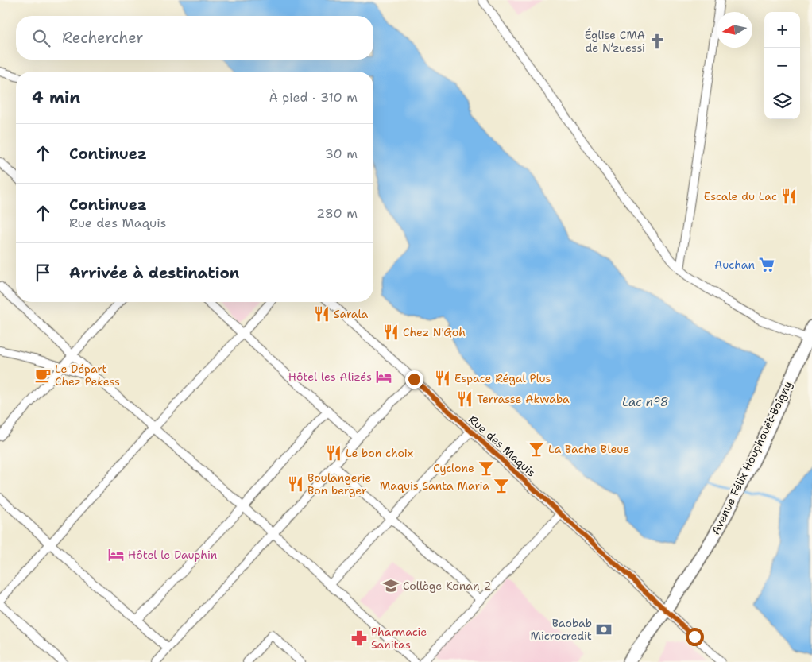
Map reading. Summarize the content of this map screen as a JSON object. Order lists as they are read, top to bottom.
{
  "streets": {
    "highway": ["Avenue Félix Houphouët-Boigny"],
    "street": ["Rue des Maquis"]
  },
  "crossings": [
    ["Rue des Maquis", "Avenue Félix Houphouët-Boigny"]
  ],
  "water": ["Lac n°8"],
  "places": {
    "church": ["Église CMA de N’zuessi"],
    "restaurant": [
      "Escale du Lac",
      "Sarala",
      "Chez N'Goh",
      "Espace Régal Plus",
      "Terrasse Akwaba",
      "Le bon choix",
      "Boulangerie Bon berger"
    ],
    "supermarket": ["Auchan"],
    "cafe": ["Le Départ Chez Pekess"],
    "hotel": ["Hôtel les Alizés", "Hôtel le Dauphin"],
    "bar": ["La Bache Bleue", "Cyclone", "Maquis Santa Maria"],
    "school or university": ["Collège Konan 2"],
    "bank": ["Baobab Microcredit"],
    "pharmacy": ["Pharmacie Sanitas"]
  },
  "north": "left",
  "page": {
    "map_buttons": ["+", "−"],
    "search": "Rechercher",
    "heading": ["4 min", "À pied · 310 m"],
    "list": [
      ["Continuez", "30 m"],
      ["Continuez", "Rue des Maquis", "280 m"],
      "Arrivée à destination"
    ]
  }
}
